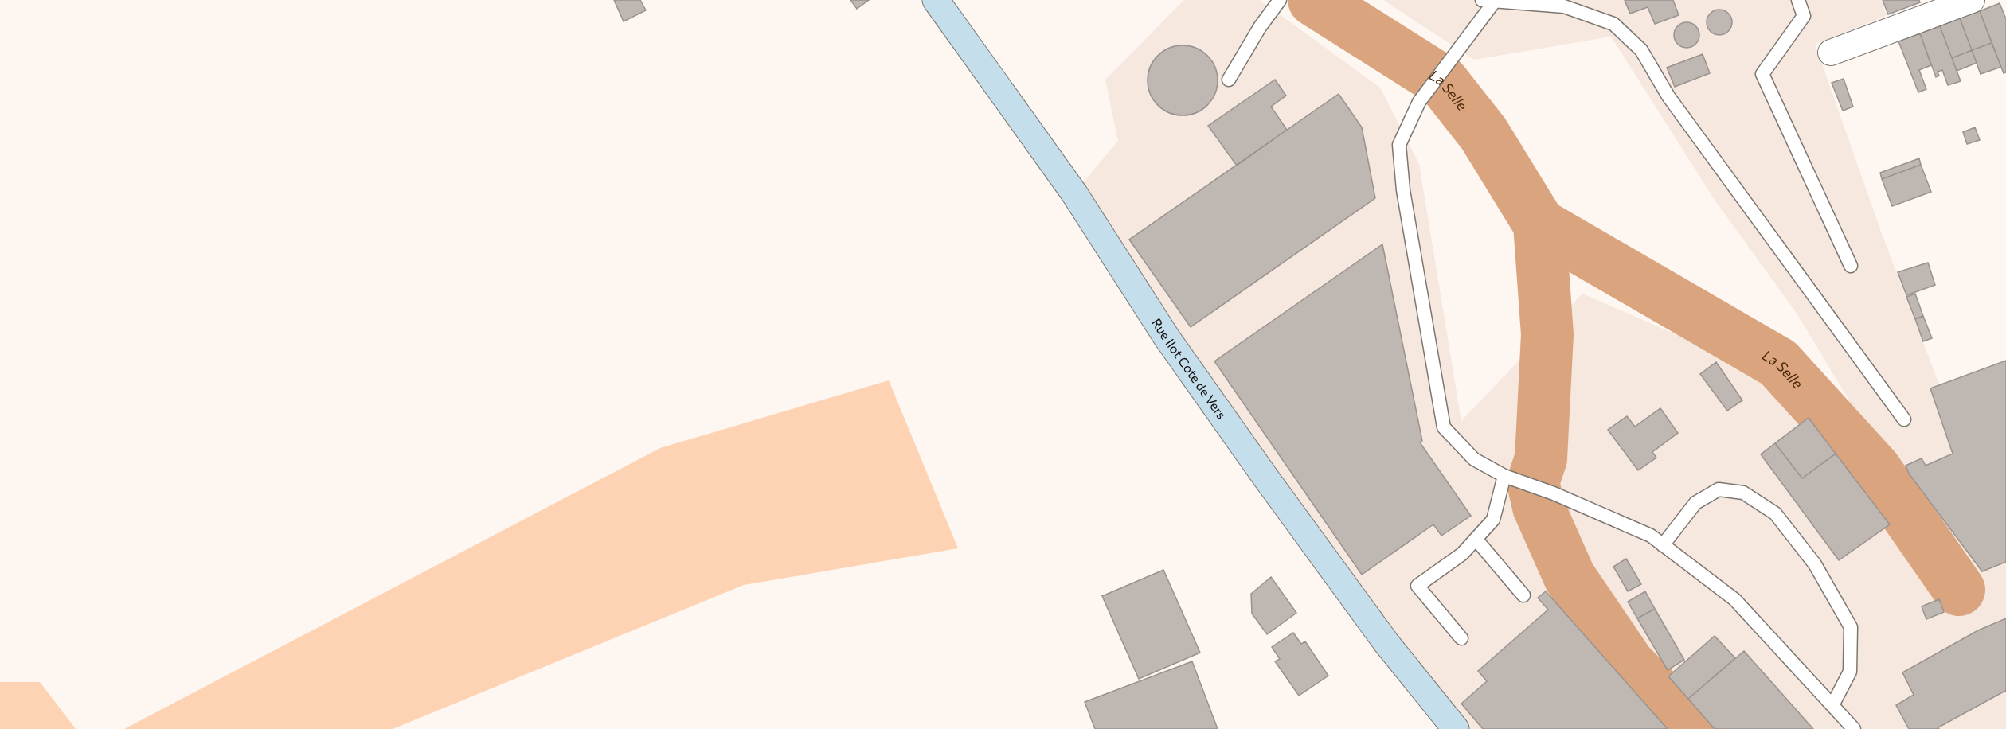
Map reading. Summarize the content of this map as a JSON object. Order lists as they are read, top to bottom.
{
  "streets": {
    "street": ["Rue Ilot Cote de Vers"]
  },
  "water": ["La Selle"]
}
